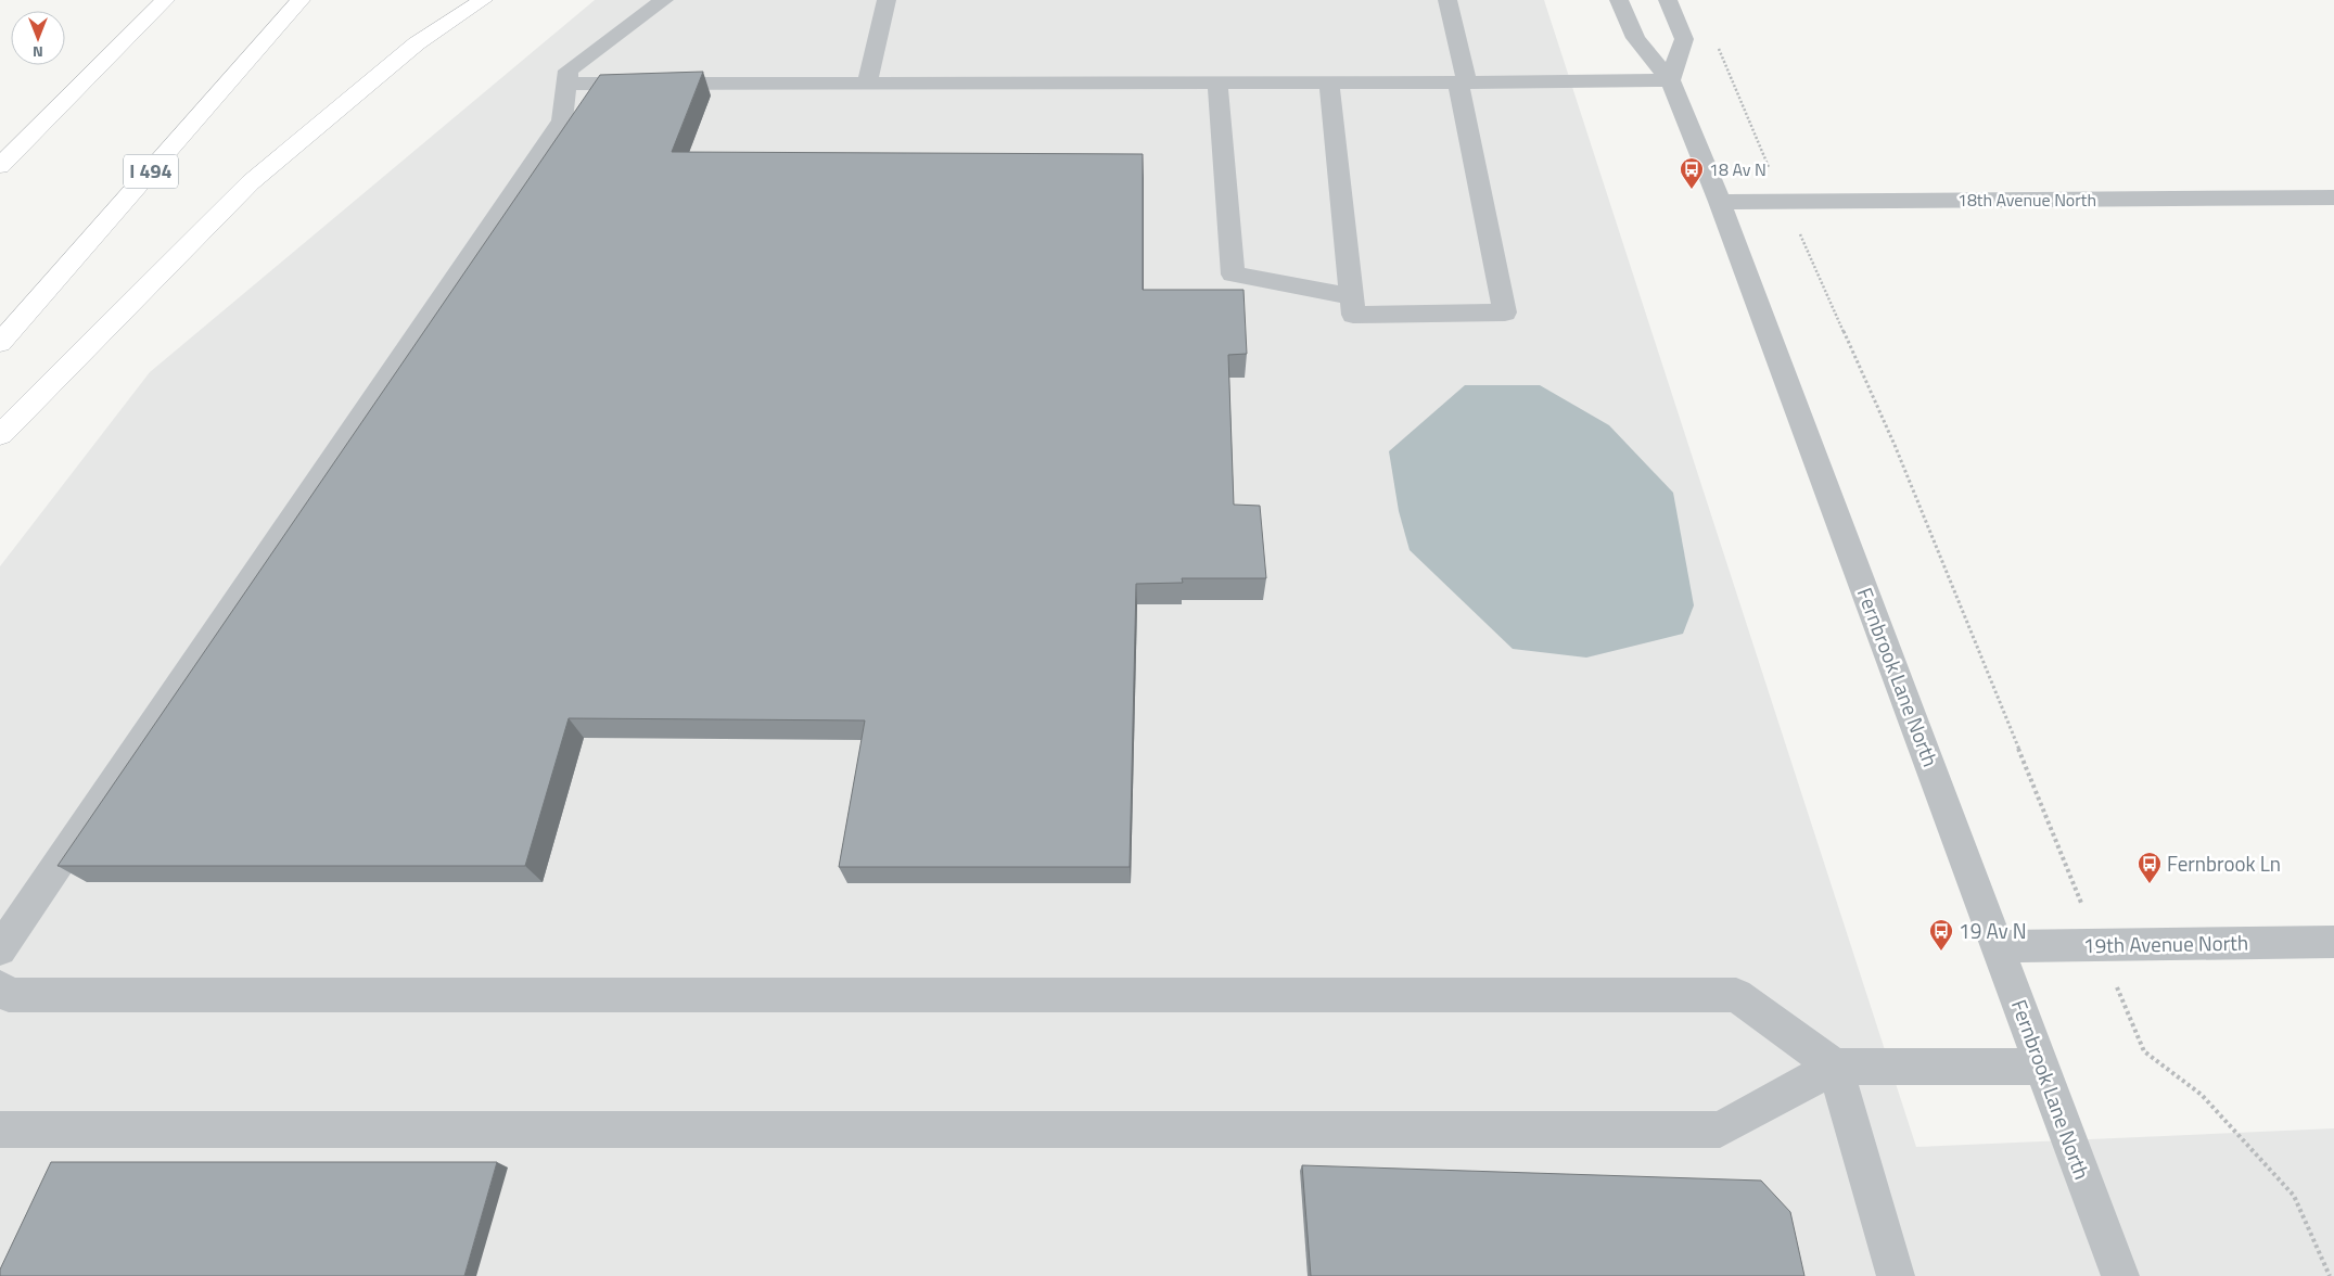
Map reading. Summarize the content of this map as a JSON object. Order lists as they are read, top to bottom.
{
  "streets": {
    "highway": ["I 494"],
    "street": ["18th Avenue North", "Fernbrook Lane North", "19th Avenue North"]
  },
  "crossings": [
    ["18th Avenue North", "Fernbrook Lane North"],
    ["Fernbrook Lane North", "19th Avenue North"]
  ],
  "places": {
    "bus stop": ["18 Av N", "Fernbrook Ln", "19 Av N"]
  },
  "north": "bottom"
}
